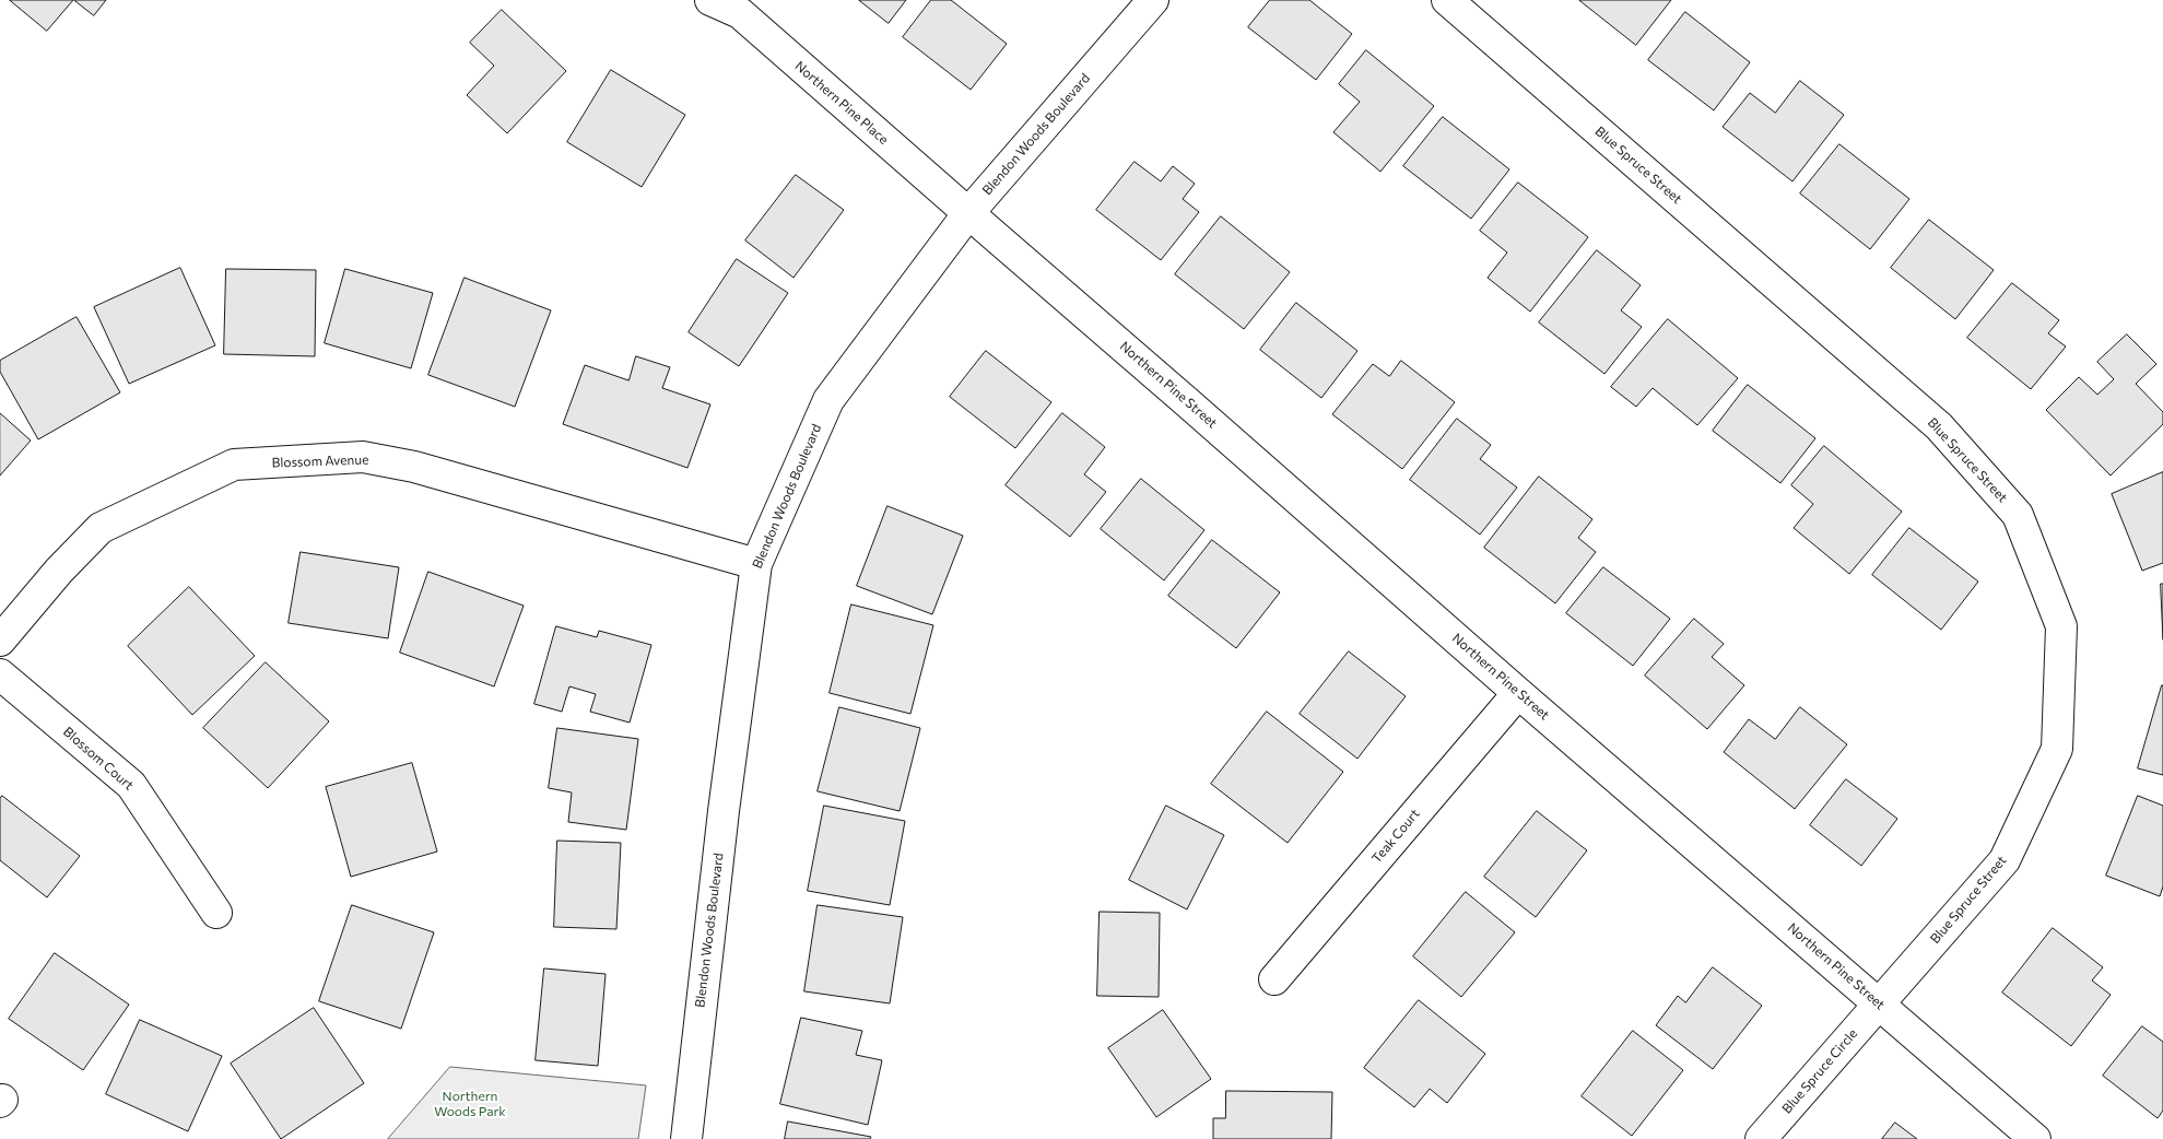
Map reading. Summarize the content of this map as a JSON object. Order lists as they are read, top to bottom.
{
  "streets": {
    "street": [
      "Northern Pine Place",
      "Blendon Woods Boulevard",
      "Blue Spruce Street",
      "Northern Pine Street",
      "Blossom Avenue",
      "Blossom Court",
      "Teak Court",
      "Blue Spruce Circle"
    ]
  },
  "crossings": [
    ["Northern Pine Place", "Blendon Woods Boulevard"],
    ["Northern Pine Place", "Northern Pine Street"],
    ["Blendon Woods Boulevard", "Northern Pine Street"],
    ["Blendon Woods Boulevard", "Blossom Avenue"],
    ["Blue Spruce Street", "Northern Pine Street"],
    ["Blue Spruce Street", "Blue Spruce Circle"],
    ["Northern Pine Street", "Teak Court"],
    ["Northern Pine Street", "Blue Spruce Circle"]
  ],
  "parks": ["Northern Woods Park"]
}
